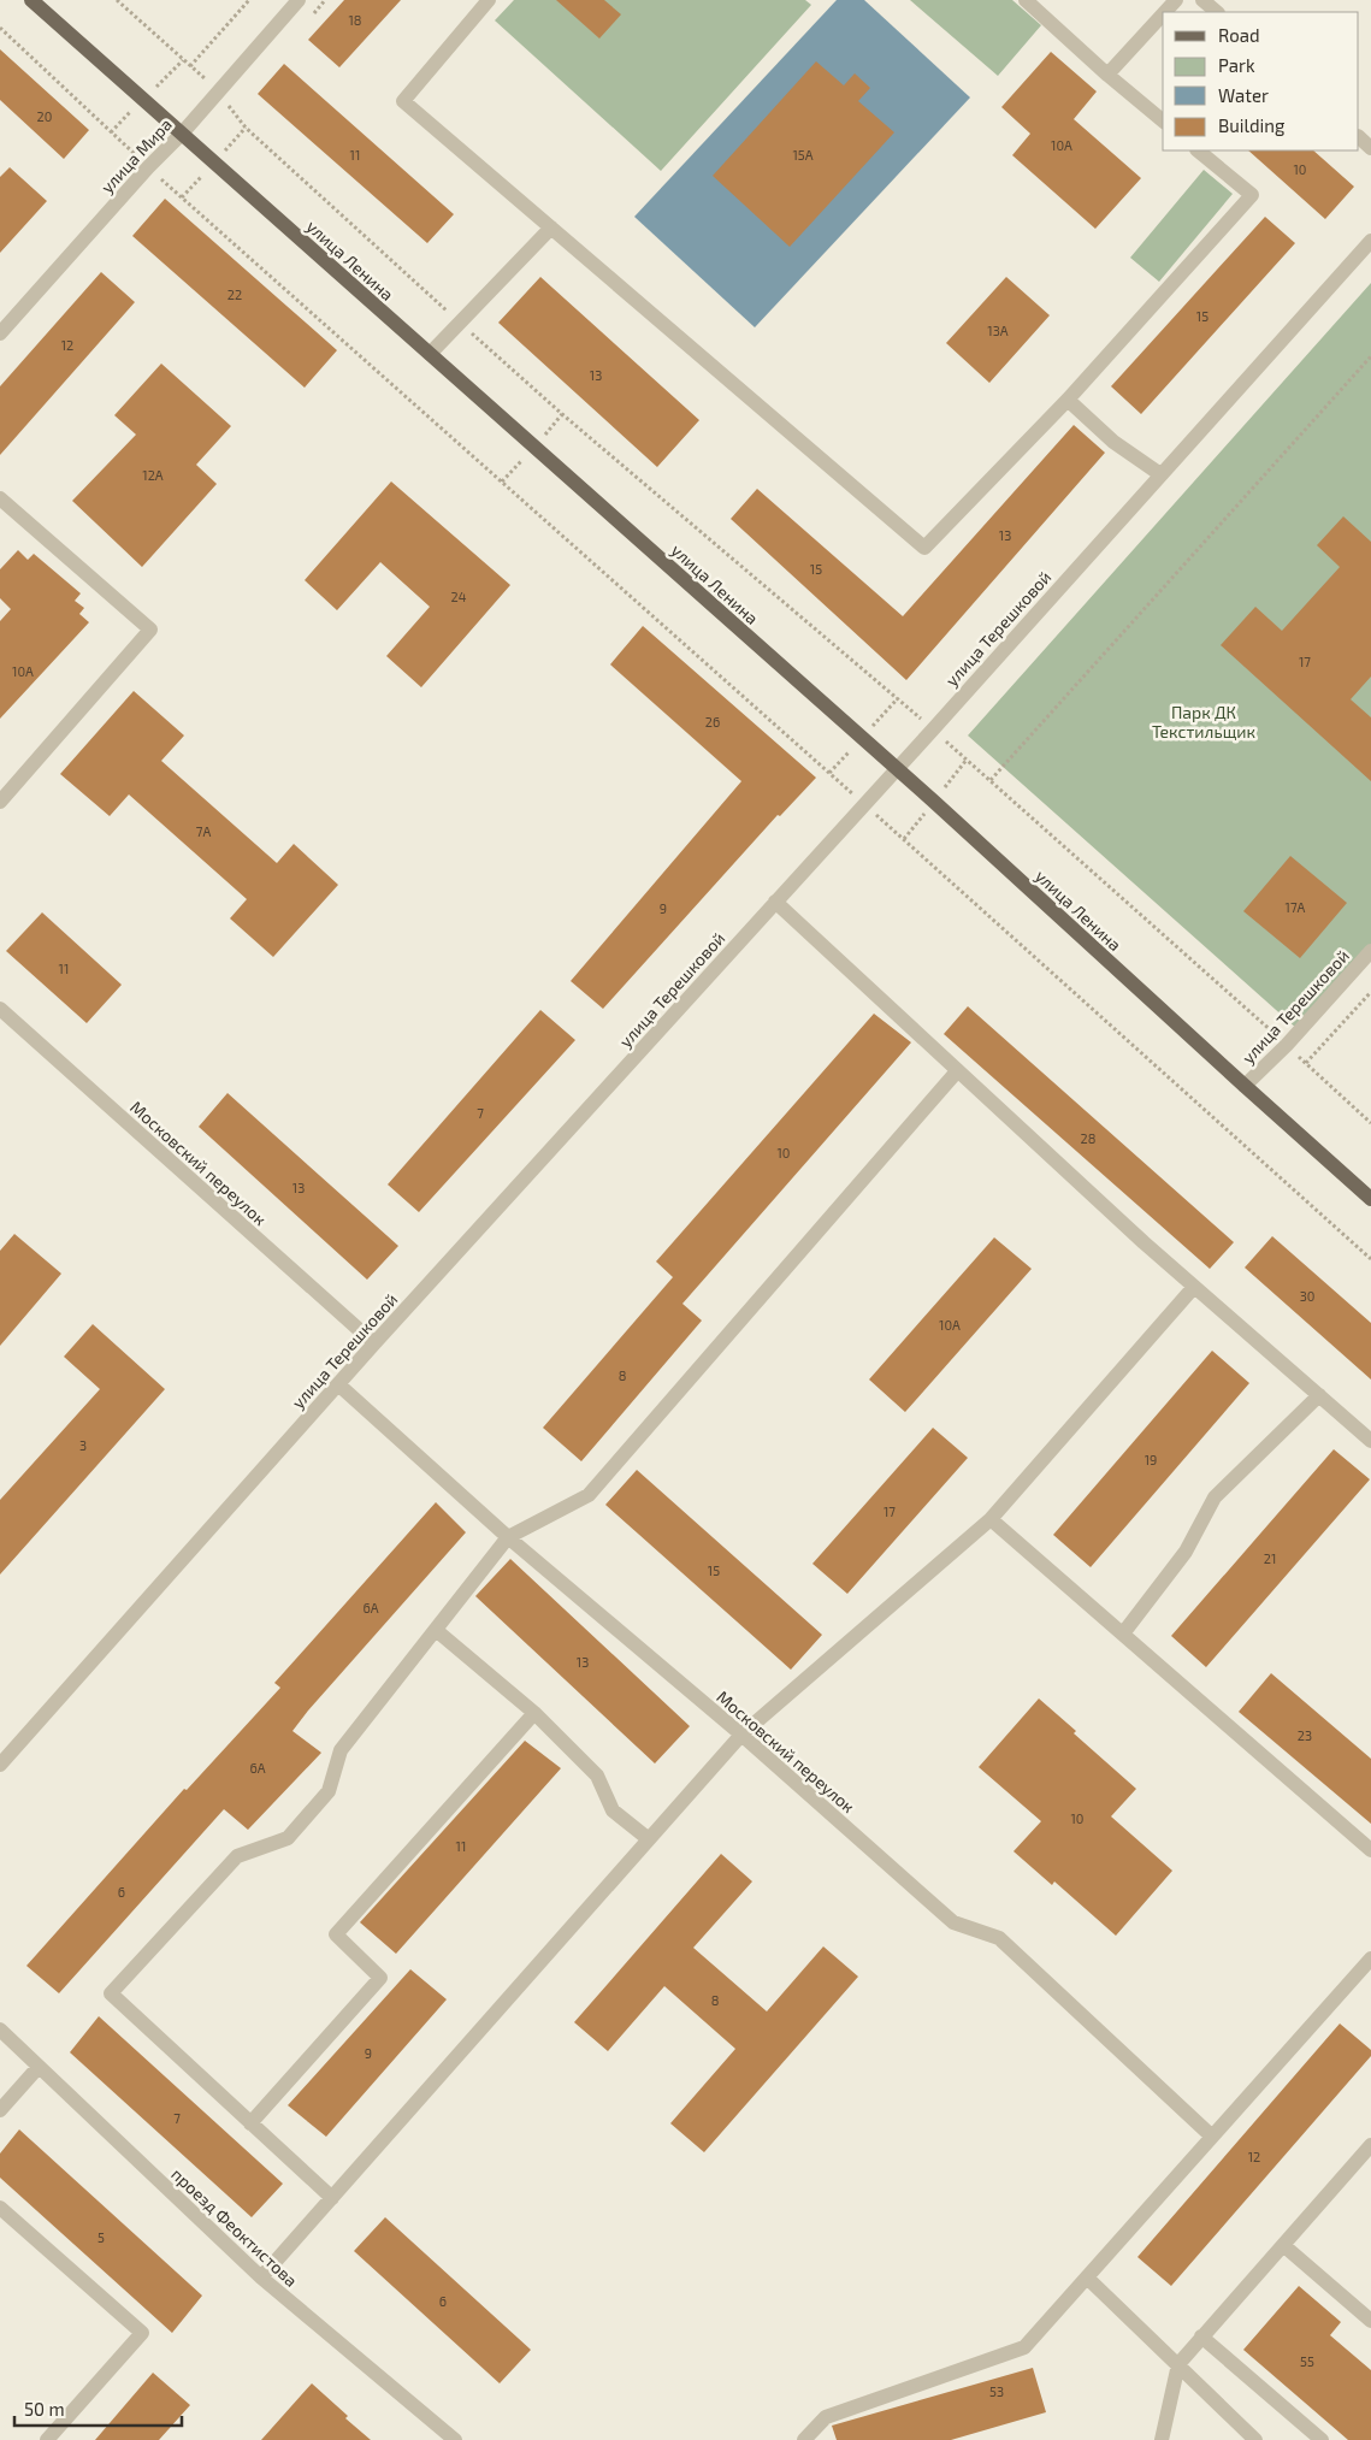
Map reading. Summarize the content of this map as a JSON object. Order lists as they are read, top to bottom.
{
  "streets": {
    "main road": ["улица Ленина"],
    "street": [
      "улица Мира",
      "улица Терешковой",
      "Московский переулок",
      "проезд Феоктистова"
    ]
  },
  "crossings": [
    ["улица Мира", "улица Ленина"],
    ["улица Ленина", "улица Терешковой"],
    ["улица Терешковой", "Московский переулок"]
  ],
  "parks": ["Парк ДК Текстильщик"],
  "house_numbers": [
    "18",
    "20",
    "10А",
    "11",
    "15А",
    "10",
    "22",
    "15",
    "13А",
    "12",
    "13",
    "12А",
    "13",
    "15",
    "24",
    "17",
    "10А",
    "26",
    "7А",
    "17А",
    "9",
    "11",
    "7",
    "28",
    "10",
    "13",
    "30",
    "10А",
    "8",
    "3",
    "19",
    "17",
    "21",
    "15",
    "6А",
    "13",
    "23",
    "6А",
    "10",
    "11",
    "6",
    "8",
    "9",
    "7",
    "12",
    "5",
    "6",
    "55",
    "53"
  ],
  "legend": [
    "Road",
    "Park",
    "Water",
    "Building"
  ],
  "scale_bar": "50 m"
}
